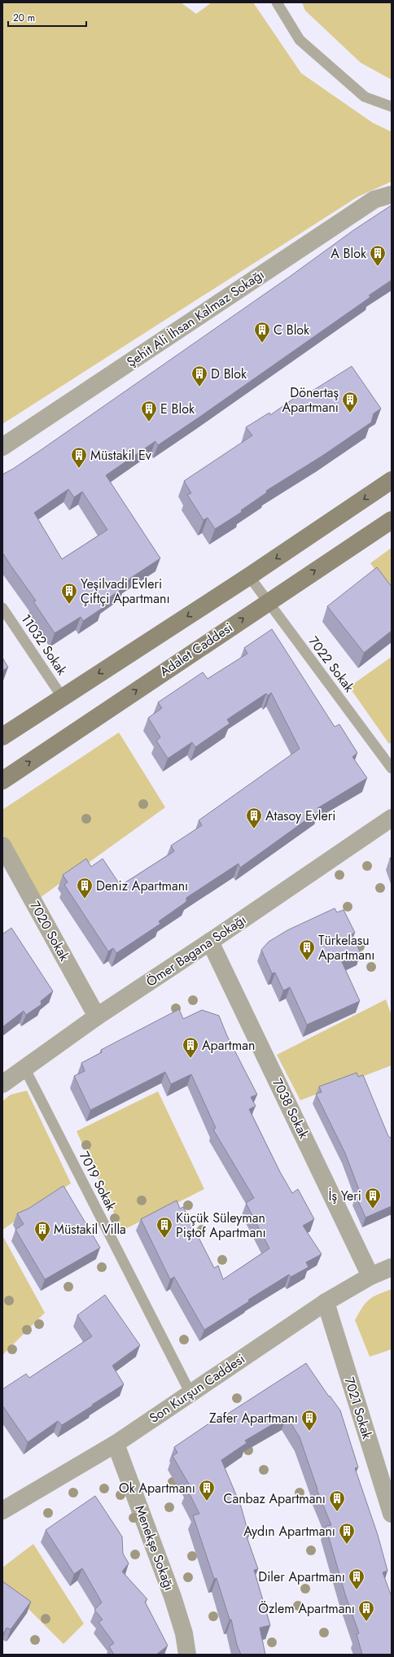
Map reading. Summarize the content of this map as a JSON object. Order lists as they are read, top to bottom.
{
  "streets": {
    "street": [
      "Şehit Ali İhsan Kalmaz Sokağı",
      "Adalet Caddesi",
      "7020 Sokak",
      "Ömer Bagana Sokağı",
      "7038 Sokak",
      "Son Kurşun Caddesi",
      "7021 Sokak",
      "Menekşe Sokağı"
    ],
    "lane": ["11032 Sokak", "7022 Sokak", "7019 Sokak"]
  },
  "crossings": [
    ["Adalet Caddesi", "7022 Sokak"],
    ["7020 Sokak", "Ömer Bagana Sokağı"],
    ["Ömer Bagana Sokağı", "7038 Sokak"],
    ["Ömer Bagana Sokağı", "7019 Sokak"],
    ["7038 Sokak", "Son Kurşun Caddesi"],
    ["7019 Sokak", "Son Kurşun Caddesi"],
    ["Son Kurşun Caddesi", "7021 Sokak"],
    ["Son Kurşun Caddesi", "Menekşe Sokağı"]
  ],
  "places": {
    "building": [
      "A Blok",
      "C Blok",
      "D Blok",
      "Dönertaş Apartmanı",
      "E Blok",
      "Müstakil Ev",
      "Yeşilvadi Evleri Çiftçi Apartmanı",
      "Atasoy Evleri",
      "Deniz Apartmanı",
      "Türkelasu Apartmanı",
      "Apartman",
      "İş Yeri",
      "Küçük Süleyman Piştof Apartmanı",
      "Müstakil Villa",
      "Zafer Apartmanı",
      "Ok Apartmanı",
      "Canbaz Apartmanı",
      "Aydın Apartmanı",
      "Diler Apartmanı",
      "Özlem Apartmanı"
    ]
  },
  "scale_bar": "20 m"
}
